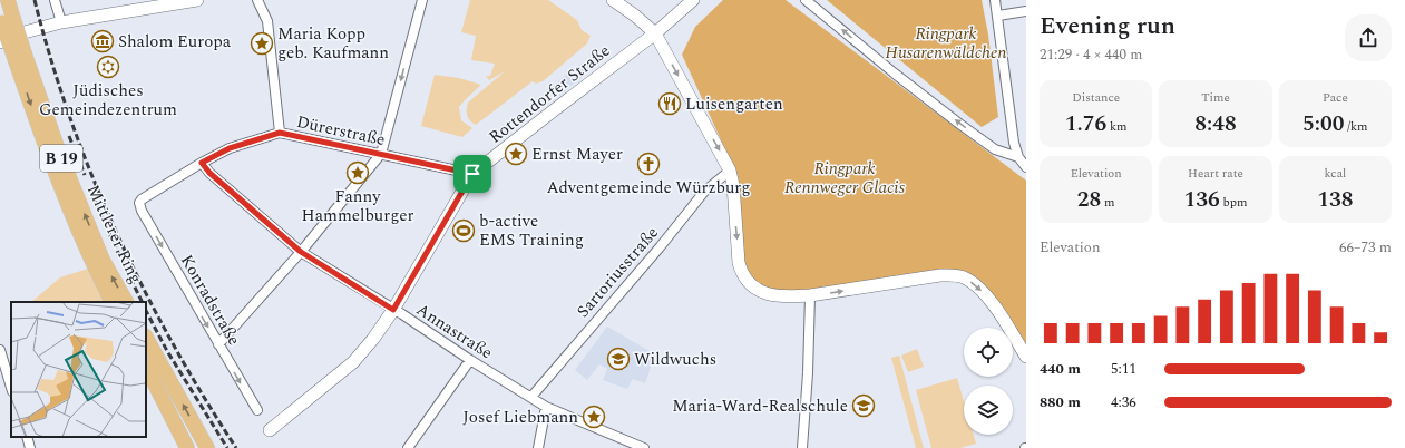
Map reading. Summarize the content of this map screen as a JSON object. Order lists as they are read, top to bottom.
{
  "streets": {
    "main road": ["B 19", "Mittlerer Ring"],
    "street": [
      "Rottendorfer Straße",
      "Dürerstraße",
      "Sartoriusstraße",
      "Konradstraße",
      "Annastraße"
    ]
  },
  "crossings": [
    ["Rottendorfer Straße", "Dürerstraße"],
    ["Rottendorfer Straße", "Annastraße"],
    ["Dürerstraße", "Konradstraße"],
    ["Dürerstraße", "Annastraße"],
    ["B 19", "Mittlerer Ring"],
    ["Sartoriusstraße", "Annastraße"]
  ],
  "one_way": ["Konradstraße"],
  "parks": ["Ringpark Husarenwäldchen", "Ringpark Rennweger Glacis"],
  "places": {
    "museum": ["Shalom Europa"],
    "place": [
      "Maria Kopp geb. Kaufmann",
      "Ernst Mayer",
      "Fanny Hammelburger",
      "Josef Liebmann"
    ],
    "synagogue": ["Jüdisches Gemeindezentrum"],
    "restaurant": ["Luisengarten"],
    "church": ["Adventgemeinde Würzburg"],
    "sports": ["b-active EMS Training"],
    "school or university": ["Wildwuchs", "Maria-Ward-Realschule"]
  },
  "page": {
    "heading": ["Evening run", "21:29 · 4 × 440 m"],
    "stats": [
      ["Distance", "1.76 km"],
      ["Time", "8:48"],
      ["Pace", "5:00 /km"],
      ["Elevation", "28 m"],
      ["Heart rate", "136 bpm"],
      ["kcal", "138"]
    ],
    "chart": ["Elevation", "66–73 m"],
    "list": [
      {
        "name": "440 m",
        "note": "5:11"
      },
      {
        "name": "880 m",
        "note": "4:36"
      }
    ]
  }
}
